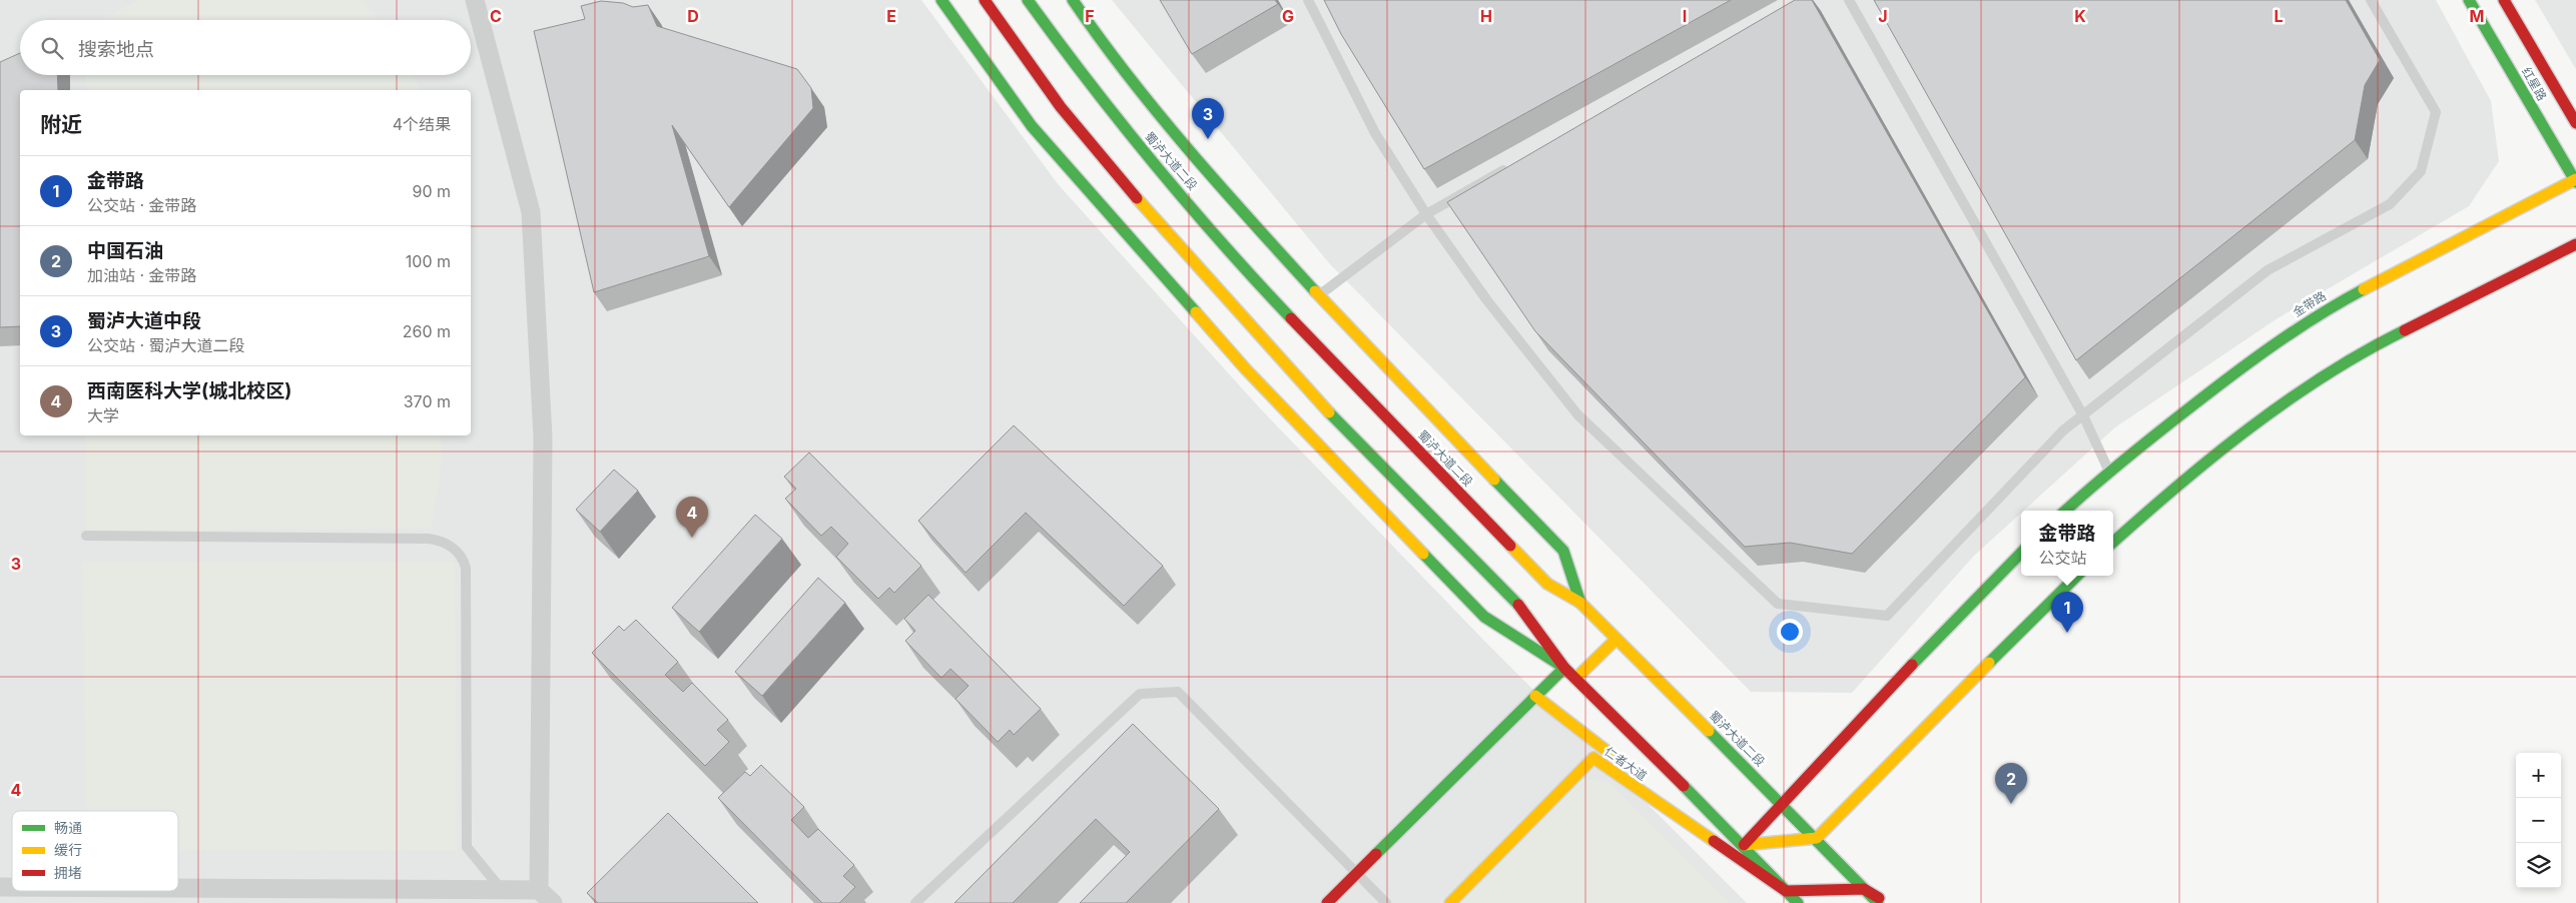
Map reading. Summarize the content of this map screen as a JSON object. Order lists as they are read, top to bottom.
{
  "streets": {
    "main road": [
      "红星路",
      "蜀泸大道二段",
      "金带路",
      "仁者大道"
    ]
  },
  "crossings": [
    ["红星路", "金带路"]
  ],
  "legend": ["畅通", "缓行", "拥堵"],
  "page": {
    "search": "搜索地点",
    "heading": ["附近", "4个结果"],
    "pins": [
      "3",
      "4",
      "1",
      "2"
    ],
    "list": [
      {
        "mark": "1",
        "name": "金带路",
        "note": "公交站 · 金带路",
        "value": "90 m"
      },
      {
        "mark": "2",
        "name": "中国石油",
        "note": "加油站 · 金带路",
        "value": "100 m"
      },
      {
        "mark": "3",
        "name": "蜀泸大道中段",
        "note": "公交站 · 蜀泸大道二段",
        "value": "260 m"
      },
      {
        "mark": "4",
        "name": "西南医科大学(城北校区)",
        "note": "大学",
        "value": "370 m"
      }
    ],
    "popup": ["金带路", "公交站"],
    "map_buttons": ["+", "−"]
  },
  "grid": {
    "columns": [
      "C",
      "D",
      "E",
      "F",
      "G",
      "H",
      "I",
      "J",
      "K",
      "L",
      "M"
    ],
    "rows": ["3", "4"]
  }
}
